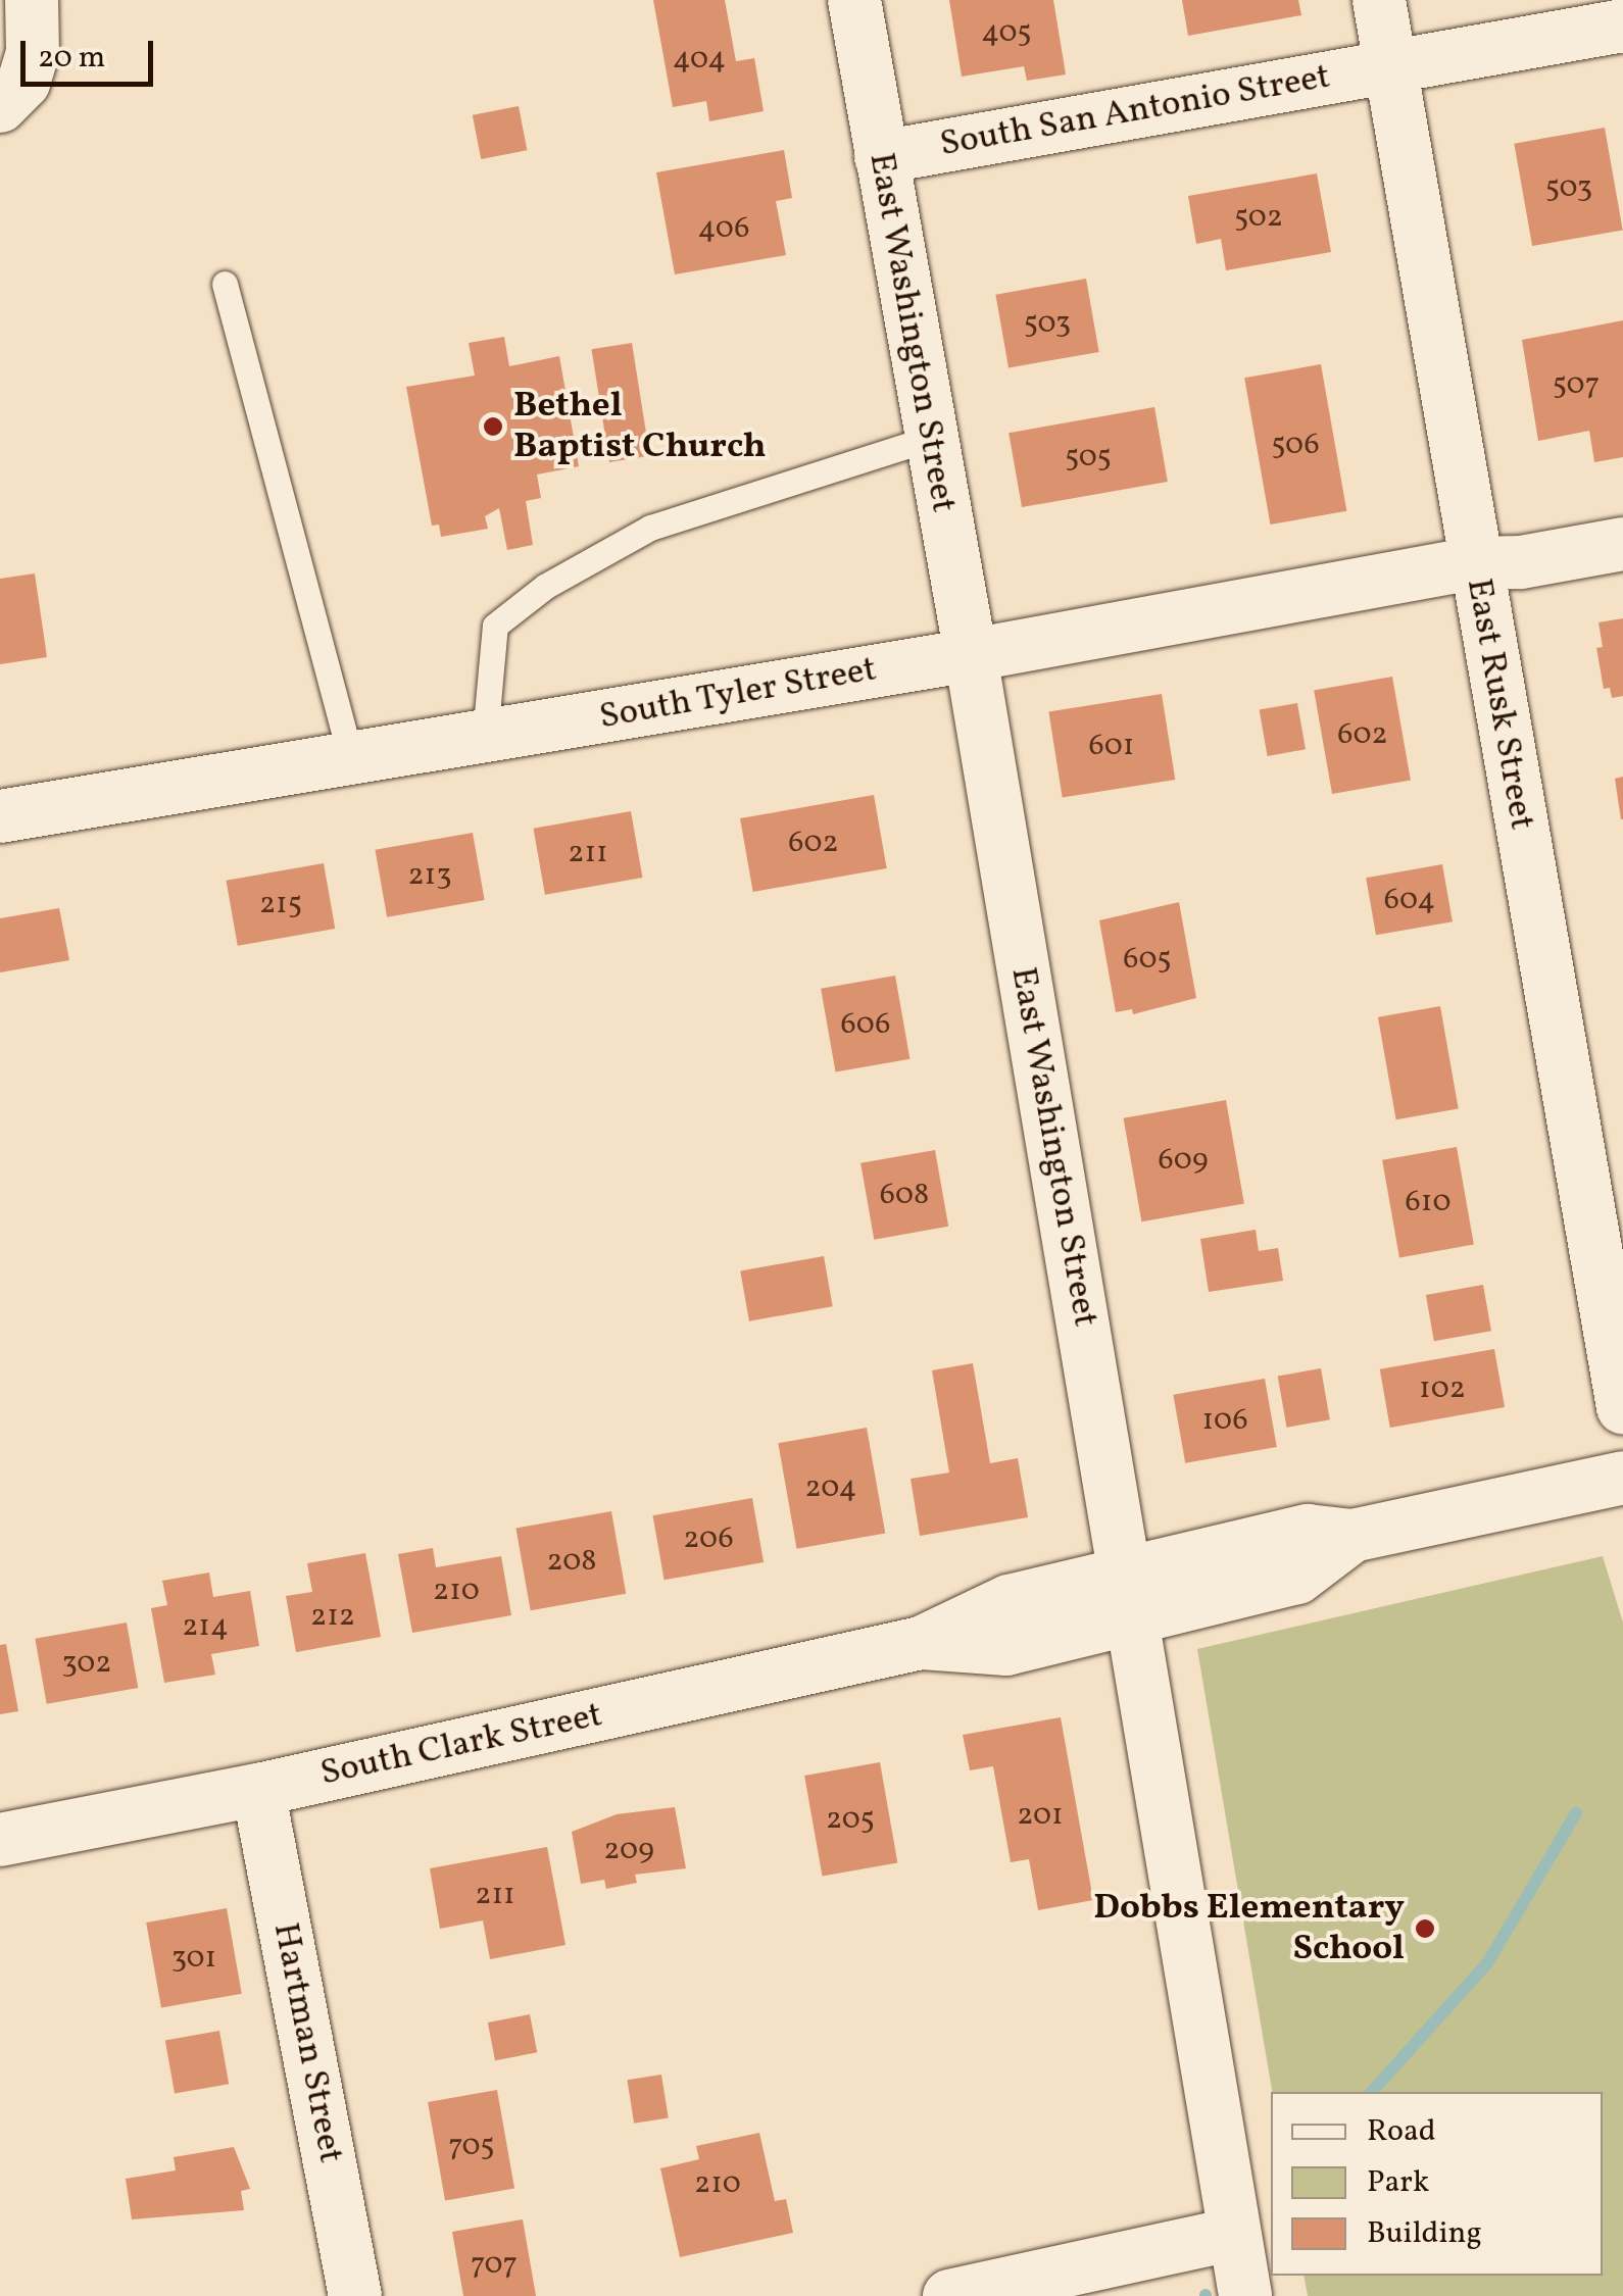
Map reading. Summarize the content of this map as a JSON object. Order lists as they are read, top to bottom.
{
  "streets": {
    "street": [
      "South San Antonio Street",
      "East Washington Street",
      "South Tyler Street",
      "East Rusk Street",
      "South Clark Street",
      "Hartman Street"
    ]
  },
  "crossings": [
    ["South San Antonio Street", "East Washington Street"],
    ["South San Antonio Street", "East Rusk Street"],
    ["East Washington Street", "South Tyler Street"],
    ["East Washington Street", "South Clark Street"],
    ["South Tyler Street", "East Rusk Street"],
    ["South Clark Street", "Hartman Street"]
  ],
  "places": ["Bethel Baptist Church", "Dobbs Elementary School"],
  "house_numbers": [
    "405",
    "404",
    "503",
    "502",
    "406",
    "503",
    "507",
    "506",
    "505",
    "602",
    "601",
    "602",
    "211",
    "213",
    "604",
    "215",
    "605",
    "606",
    "609",
    "608",
    "610",
    "102",
    "106",
    "204",
    "206",
    "208",
    "210",
    "212",
    "214",
    "302",
    "201",
    "205",
    "209",
    "211",
    "301",
    "705",
    "210",
    "707"
  ],
  "legend": ["Road", "Park", "Building"],
  "scale_bar": "20 m"
}
